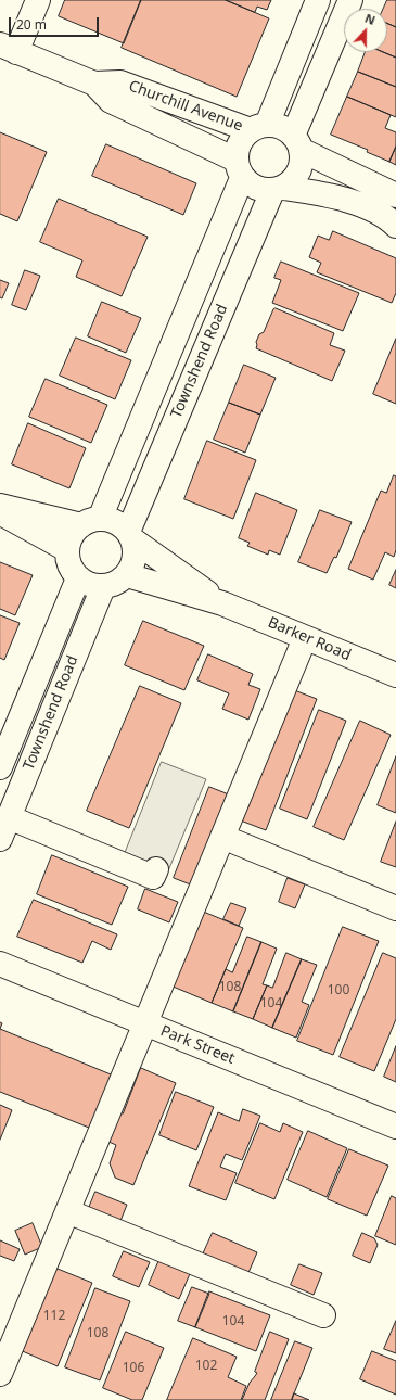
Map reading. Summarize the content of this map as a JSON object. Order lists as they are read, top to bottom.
{
  "streets": {
    "street": [
      "Churchill Avenue",
      "Townshend Road",
      "Barker Road",
      "Park Street"
    ]
  },
  "crossings": [
    ["Churchill Avenue", "Townshend Road"],
    ["Townshend Road", "Barker Road"]
  ],
  "house_numbers": [
    "108",
    "100",
    "104",
    "112",
    "104",
    "108",
    "102",
    "106"
  ],
  "scale_bar": "20 m",
  "north": "top"
}
